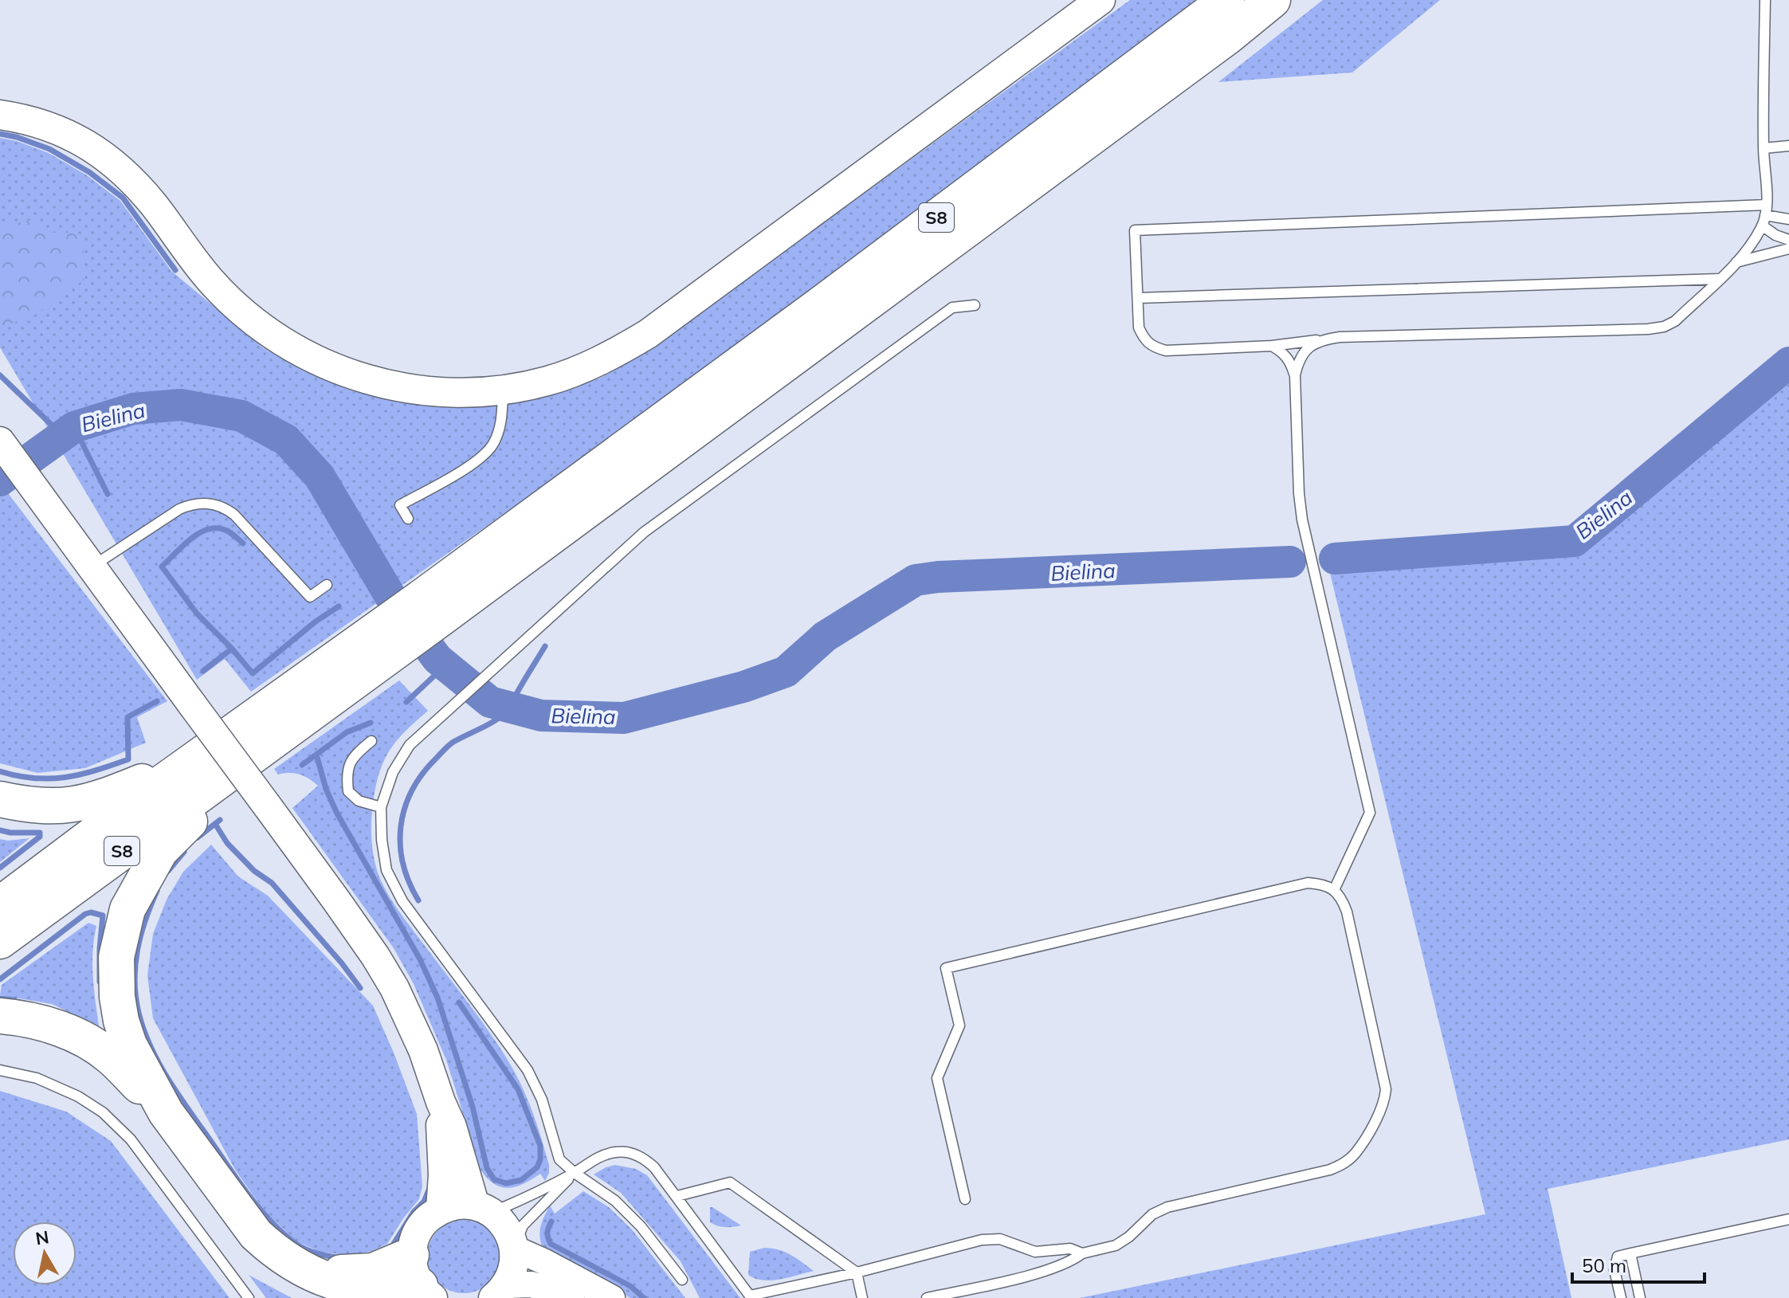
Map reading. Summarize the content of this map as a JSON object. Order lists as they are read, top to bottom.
{
  "streets": {
    "highway": ["S8"]
  },
  "water": ["Bielina"],
  "scale_bar": "50 m",
  "north": "top"
}
